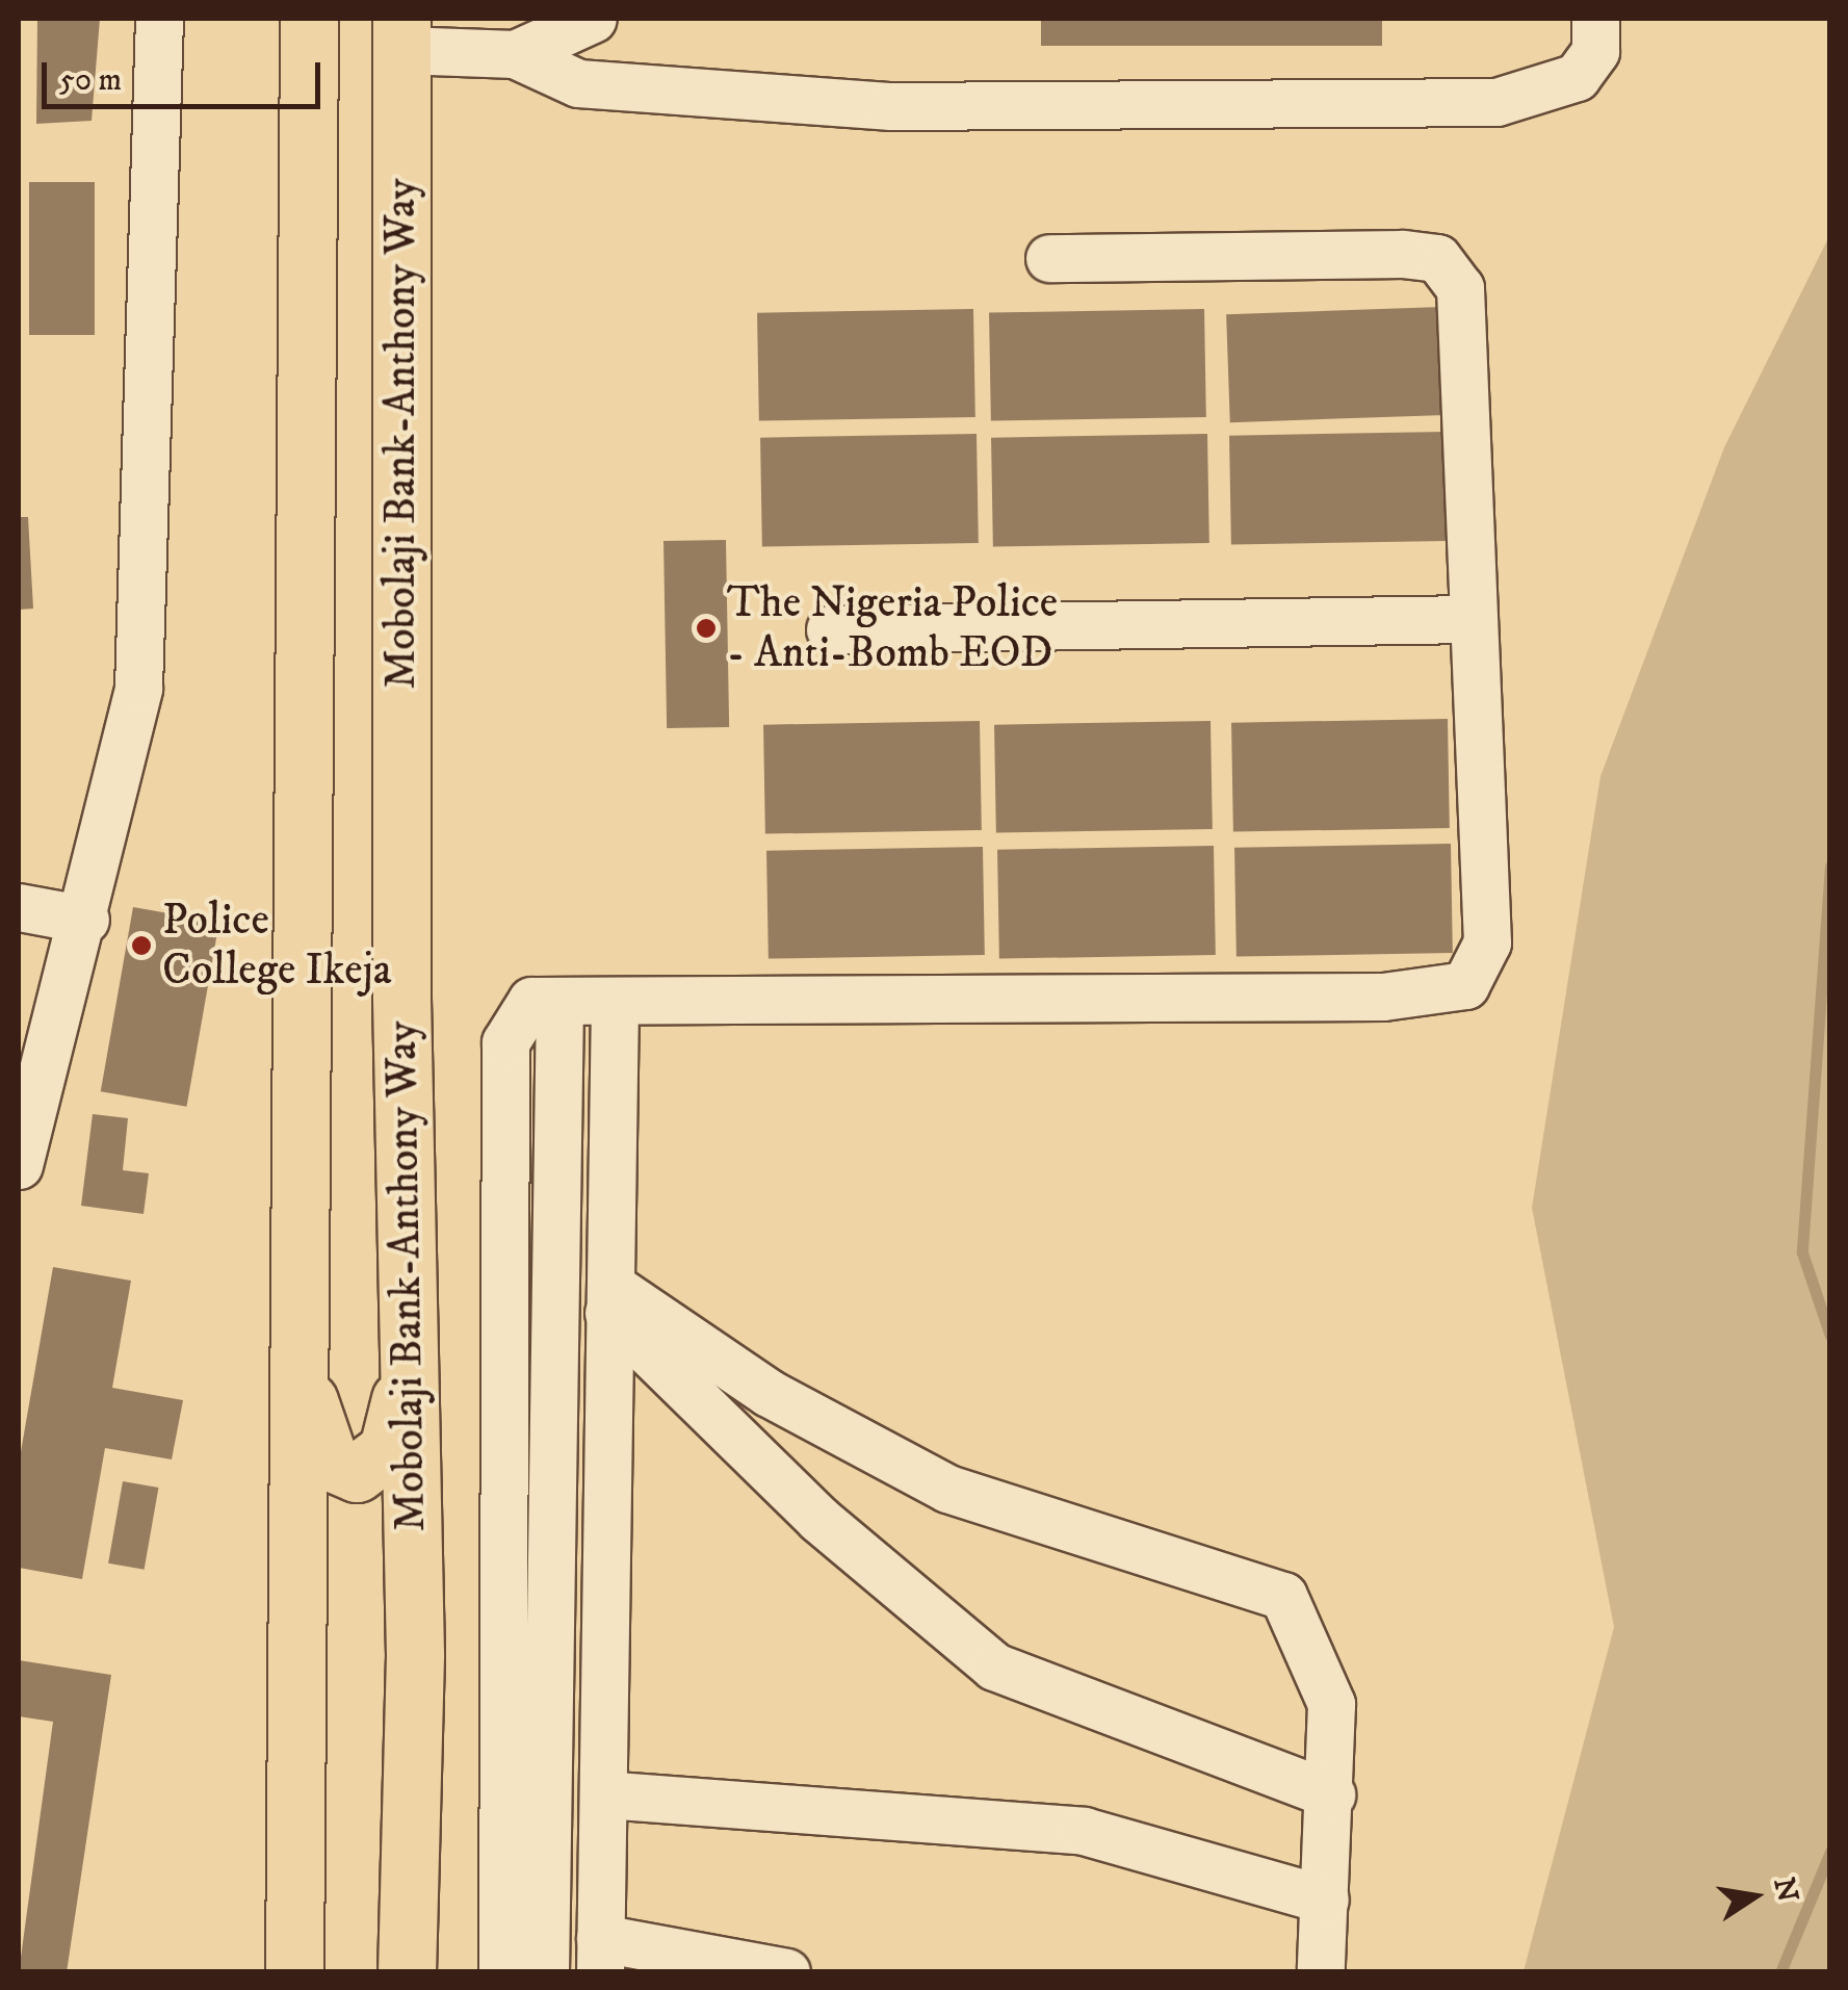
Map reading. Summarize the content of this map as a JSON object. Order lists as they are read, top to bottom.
{
  "streets": {
    "main road": ["Mobolaji Bank-Anthony Way"]
  },
  "places": ["The Nigeria Police - Anti-Bomb EOD", "Police College Ikeja"],
  "scale_bar": "50 m",
  "north": "right"
}
